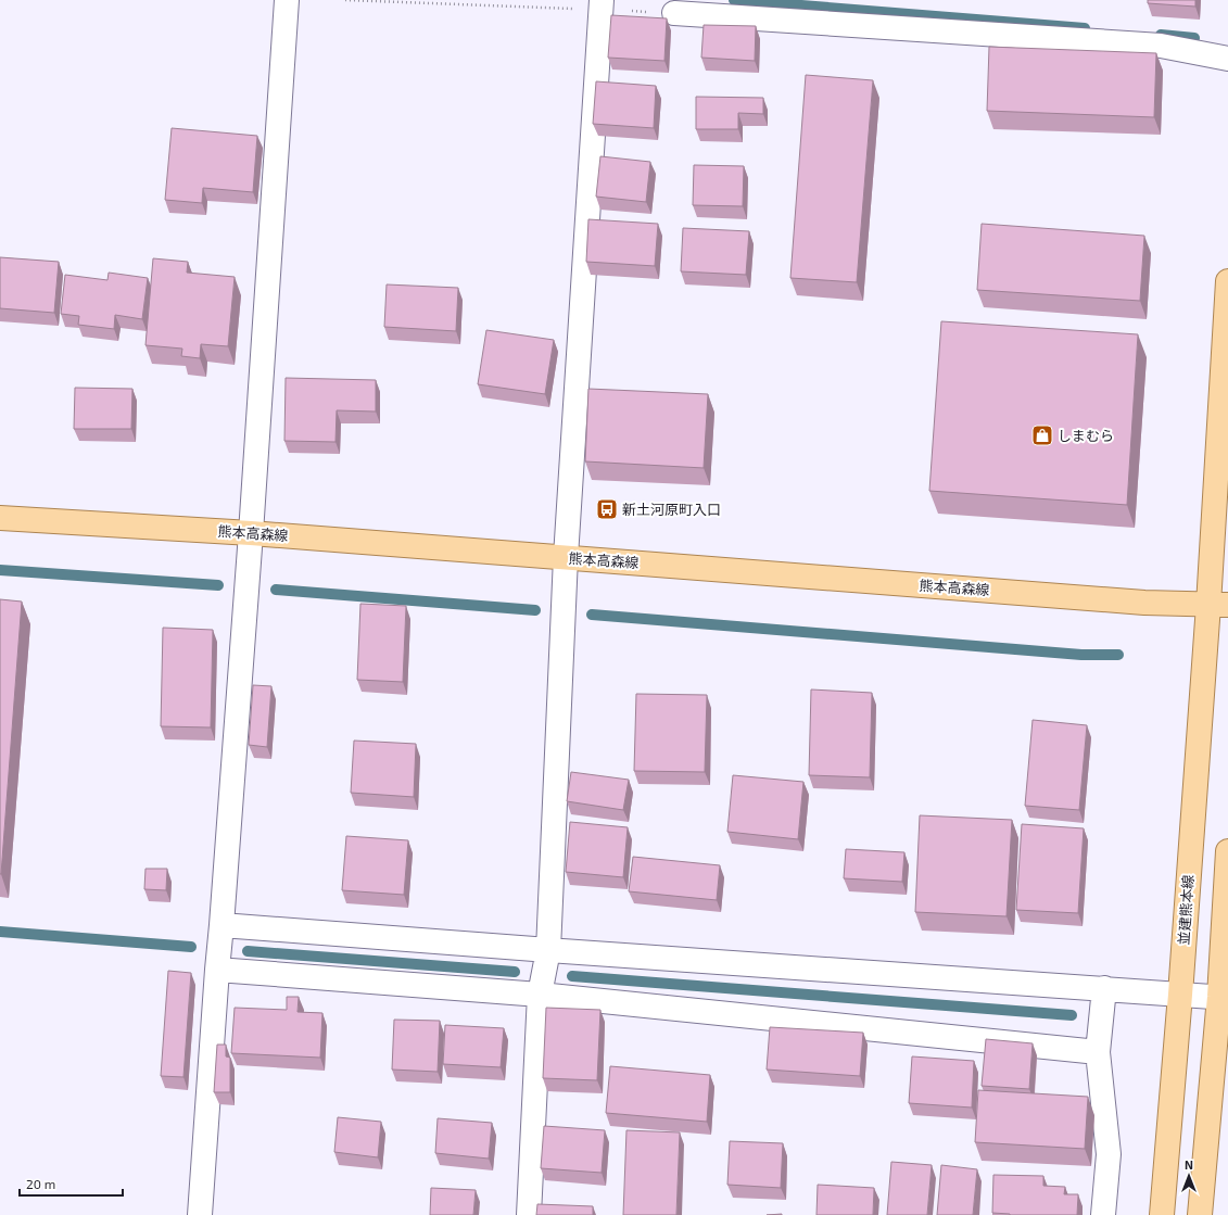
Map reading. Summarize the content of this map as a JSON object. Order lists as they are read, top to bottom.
{
  "streets": {
    "main road": ["熊本高森線", "並建熊本線"]
  },
  "crossings": [
    ["熊本高森線", "並建熊本線"]
  ],
  "places": {
    "shop": ["しまむら"],
    "bus stop": ["新土河原町入口"]
  },
  "scale_bar": "20 m",
  "north": "top"
}
